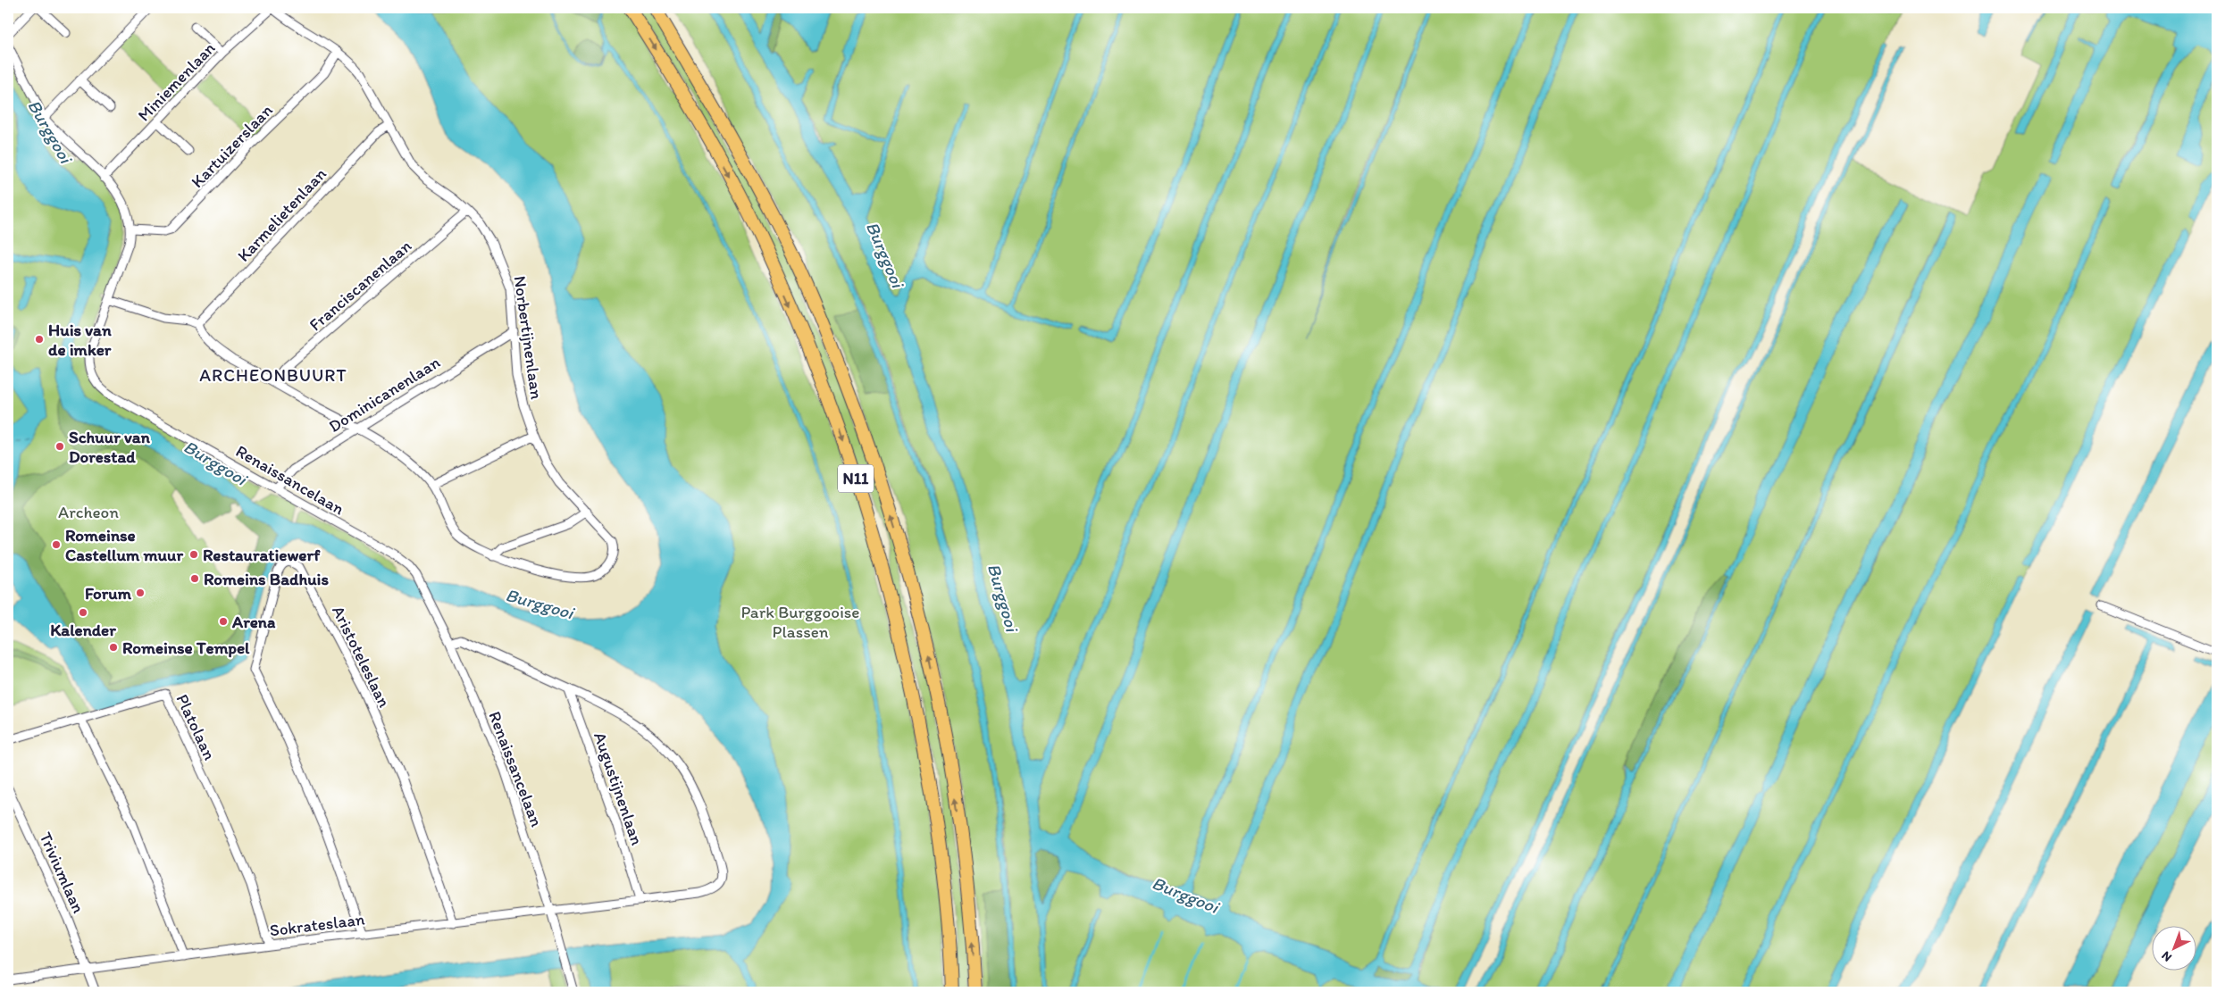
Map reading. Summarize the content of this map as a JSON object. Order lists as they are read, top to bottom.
{
  "streets": {
    "highway": ["N11"],
    "street": [
      "Miniemenlaan",
      "Kartuizerslaan",
      "Karmelietenlaan",
      "Franciscanenlaan",
      "Norbertijnenlaan",
      "Dominicanenlaan",
      "Renaissancelaan",
      "Aristoteleslaan",
      "Platolaan",
      "Augustijnenlaan",
      "Triviumlaan",
      "Sokrateslaan"
    ]
  },
  "crossings": [
    ["Miniemenlaan", "Norbertijnenlaan"],
    ["Kartuizerslaan", "Norbertijnenlaan"],
    ["Kartuizerslaan", "Renaissancelaan"],
    ["Karmelietenlaan", "Norbertijnenlaan"],
    ["Franciscanenlaan", "Norbertijnenlaan"],
    ["Norbertijnenlaan", "Dominicanenlaan"],
    ["Dominicanenlaan", "Renaissancelaan"],
    ["Renaissancelaan", "Augustijnenlaan"],
    ["Renaissancelaan", "Sokrateslaan"],
    ["Aristoteleslaan", "Sokrateslaan"],
    ["Platolaan", "Sokrateslaan"],
    ["Augustijnenlaan", "Sokrateslaan"],
    ["Triviumlaan", "Sokrateslaan"]
  ],
  "districts": ["ARCHEONBUURT"],
  "water": ["Burggooi"],
  "parks": ["Archeon", "Park Burggooise Plassen"],
  "places": [
    "Huis van de imker",
    "Schuur van Dorestad",
    "Romeinse Castellum muur",
    "Restauratiewerf",
    "Romeins Badhuis",
    "Forum",
    "Kalender",
    "Arena",
    "Romeinse Tempel"
  ],
  "north": "bottom left"
}
